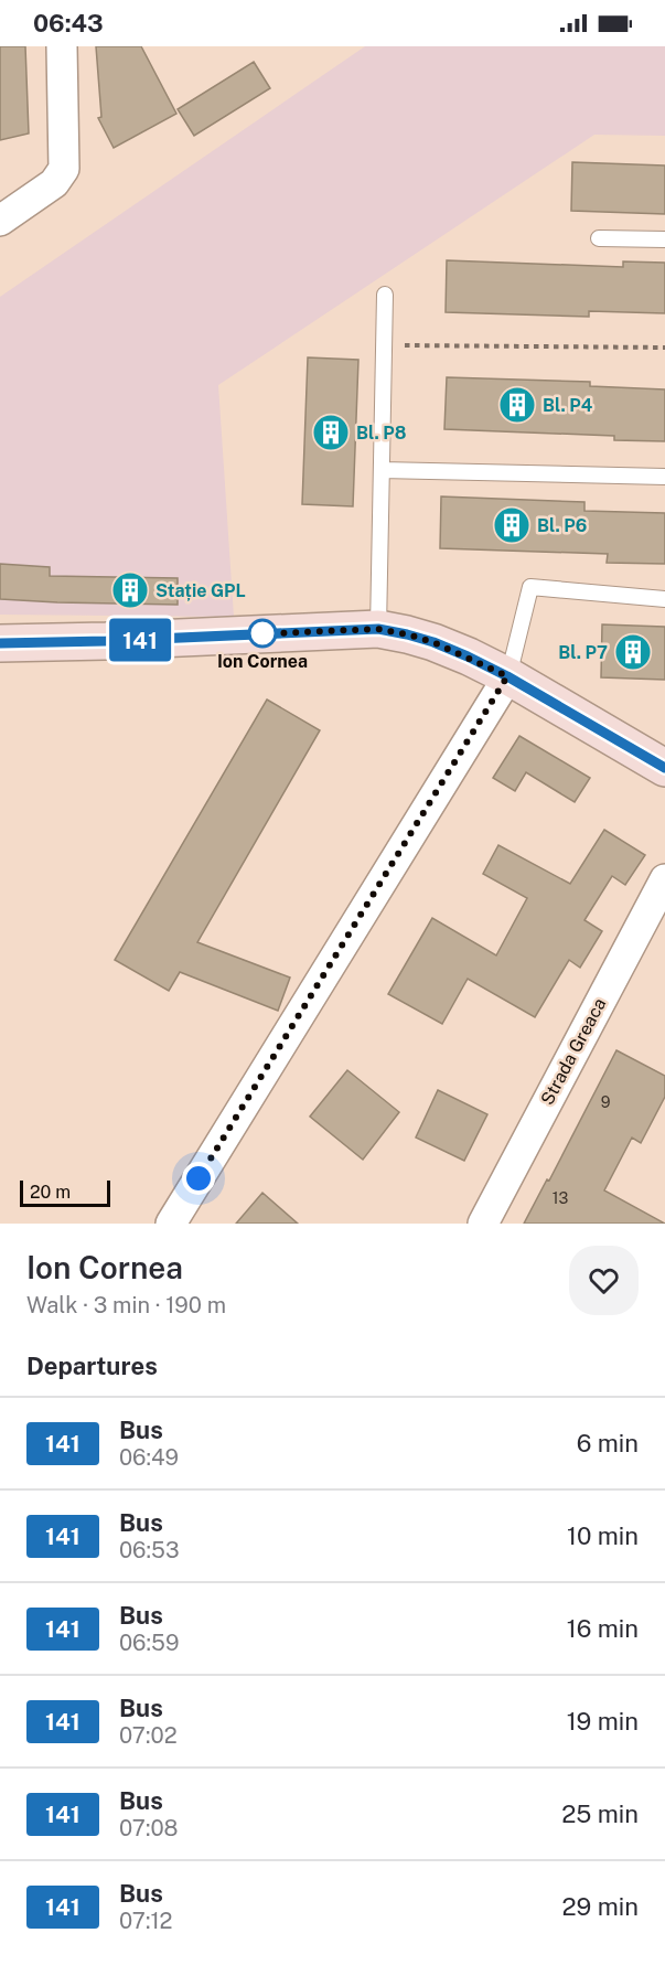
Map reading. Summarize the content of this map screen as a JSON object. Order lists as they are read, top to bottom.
{
  "streets": {
    "street": ["Strada Greaca"]
  },
  "places": {
    "building": [
      "Bl. P4",
      "Bl. P8",
      "Bl. P6",
      "Stație GPL",
      "Bl. P7"
    ],
    "other": ["Ion Cornea"]
  },
  "lines": ["bus line 141"],
  "house_numbers": ["9", "13"],
  "scale_bar": "20 m",
  "page": {
    "status": "06:43",
    "on_map": "141",
    "scale": "20 m",
    "heading": [
      ["Ion Cornea", "Walk · 3 min · 190 m"],
      "Departures"
    ],
    "list": [
      {
        "mark": "141",
        "name": "Bus",
        "note": "06:49",
        "value": "6 min"
      },
      {
        "mark": "141",
        "name": "Bus",
        "note": "06:53",
        "value": "10 min"
      },
      {
        "mark": "141",
        "name": "Bus",
        "note": "06:59",
        "value": "16 min"
      },
      {
        "mark": "141",
        "name": "Bus",
        "note": "07:02",
        "value": "19 min"
      },
      {
        "mark": "141",
        "name": "Bus",
        "note": "07:08",
        "value": "25 min"
      },
      {
        "mark": "141",
        "name": "Bus",
        "note": "07:12",
        "value": "29 min"
      }
    ]
  }
}
